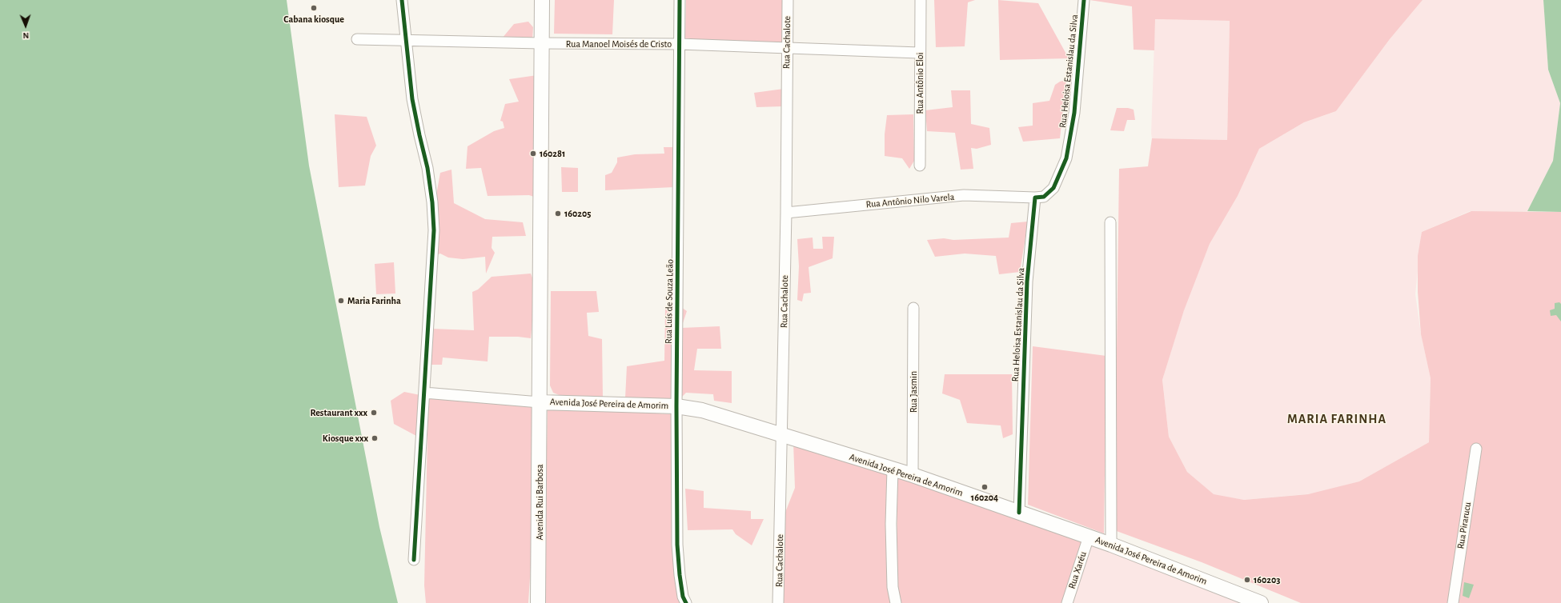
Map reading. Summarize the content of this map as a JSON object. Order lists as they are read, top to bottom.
{
  "streets": {
    "main road": ["Avenida José Pereira de Amorim", "Avenida Rui Barbosa"],
    "street": [
      "Rua Cachalote",
      "Rua Manoel Moisés de Cristo",
      "Rua Heloisa Estanislau da Silva",
      "Rua Antônio Eloi",
      "Rua Antônio Nilo Varela",
      "Rua Luís de Souza Leão",
      "Rua Jasmin",
      "Rua Pirarucu",
      "Rua Xaréu"
    ]
  },
  "crossings": [
    ["Rua Cachalote", "Rua Manoel Moisés de Cristo"],
    ["Rua Cachalote", "Rua Antônio Nilo Varela"],
    ["Rua Cachalote", "Avenida José Pereira de Amorim"],
    ["Rua Manoel Moisés de Cristo", "Rua Antônio Eloi"],
    ["Rua Manoel Moisés de Cristo", "Rua Luís de Souza Leão"],
    ["Rua Manoel Moisés de Cristo", "Avenida Rui Barbosa"],
    ["Rua Heloisa Estanislau da Silva", "Rua Antônio Nilo Varela"],
    ["Rua Heloisa Estanislau da Silva", "Avenida José Pereira de Amorim"],
    ["Rua Luís de Souza Leão", "Avenida José Pereira de Amorim"],
    ["Rua Jasmin", "Avenida José Pereira de Amorim"],
    ["Avenida José Pereira de Amorim", "Avenida Rui Barbosa"],
    ["Avenida José Pereira de Amorim", "Rua Xaréu"]
  ],
  "districts": ["MARIA FARINHA"],
  "places": [
    "Cabana kiosque",
    "160281",
    "160205",
    "Maria Farinha",
    "Restaurant xxx",
    "Kiosque xxx",
    "160204",
    "160203"
  ],
  "north": "bottom"
}
